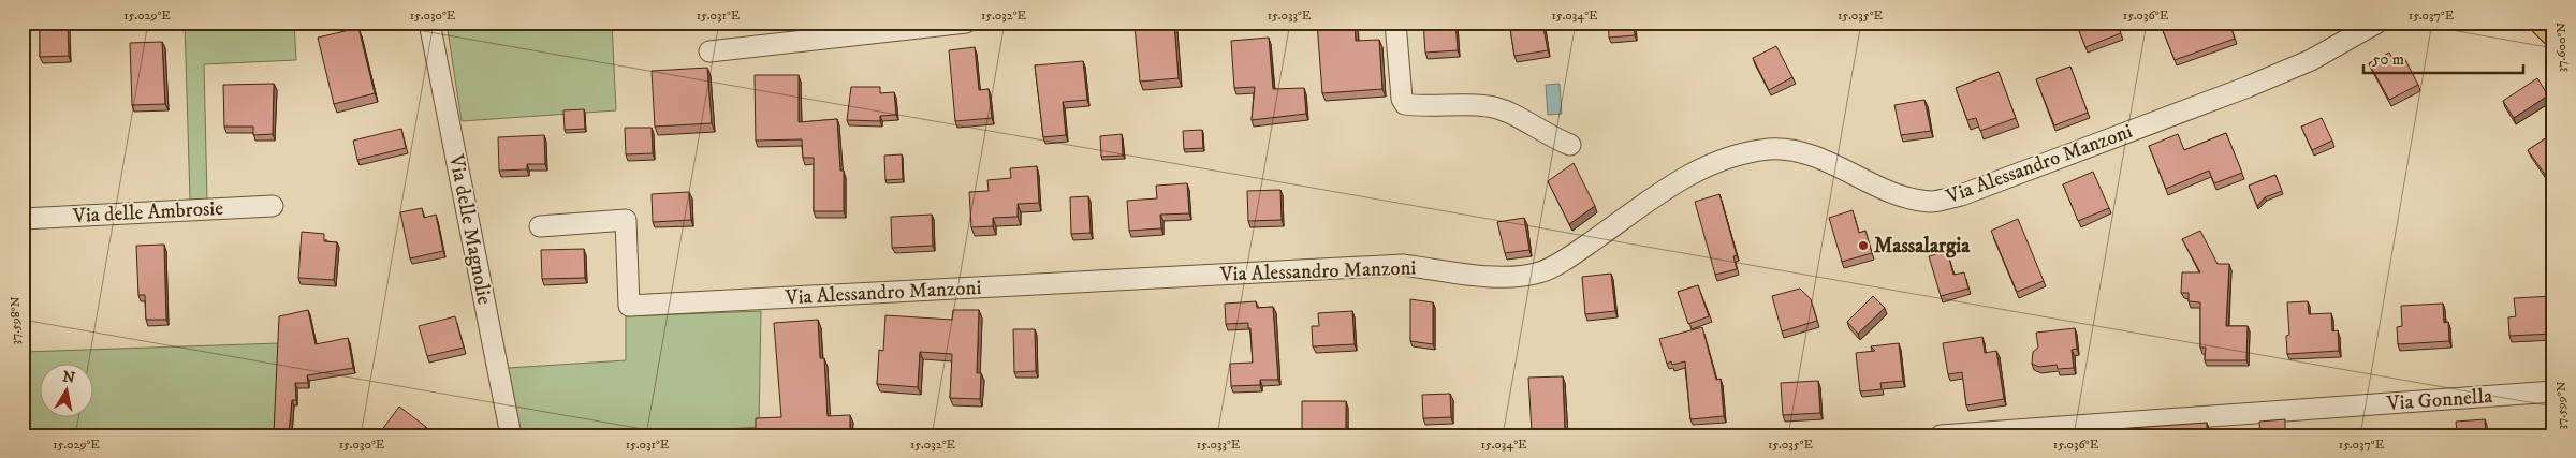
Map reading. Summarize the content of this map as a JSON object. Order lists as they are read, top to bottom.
{
  "streets": {
    "street": [
      "Via Alessandro Manzoni",
      "Via delle Ambrosie",
      "Via delle Magnolie",
      "Via Gonnella"
    ]
  },
  "places": ["Massalargia"],
  "scale_bar": "50 m",
  "north": "top",
  "coordinates": [
    "15.029°E",
    "15.030°E",
    "15.031°E",
    "15.032°E",
    "15.033°E",
    "15.034°E",
    "15.035°E",
    "15.036°E",
    "15.037°E",
    "37.600°N",
    "37.598°N",
    "37.599°N"
  ]
}
